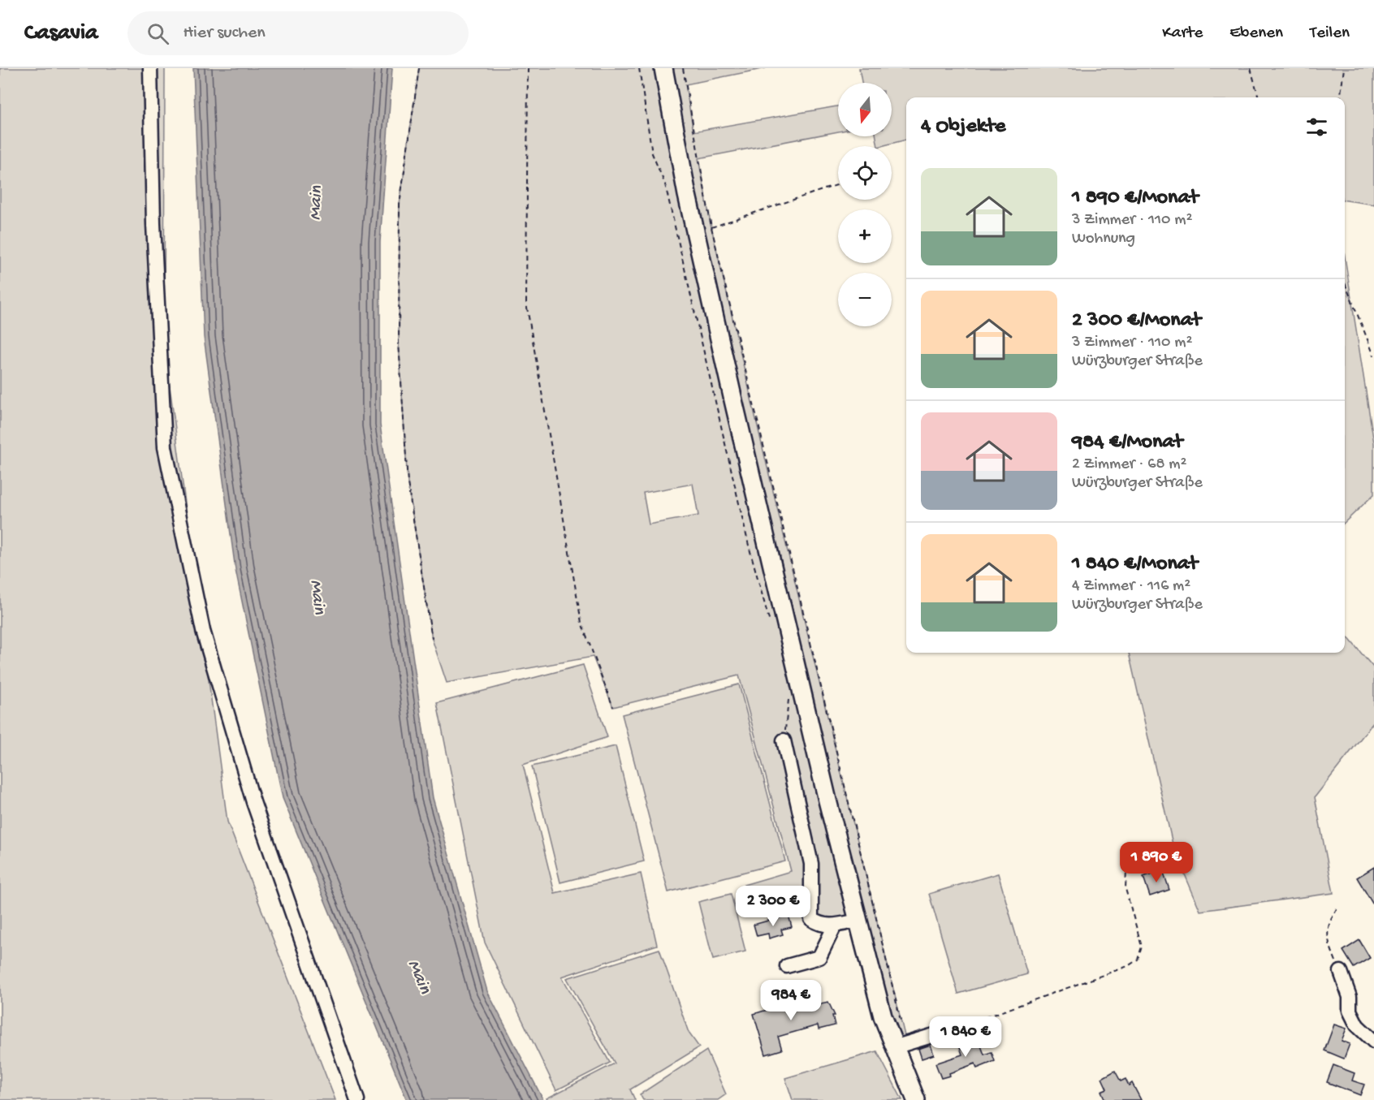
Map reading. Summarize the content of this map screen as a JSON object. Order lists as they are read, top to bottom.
{
  "water": ["Main"],
  "north": "bottom",
  "page": {
    "header": "Casavia",
    "search": "Hier suchen",
    "nav": ["Karte", "Ebenen", "Teilen"],
    "map_buttons": ["+", "−"],
    "heading": "4 Objekte",
    "list": [
      {
        "name": "1 890 €/Monat",
        "note": "3 Zimmer · 110 m² · Wohnung"
      },
      {
        "name": "2 300 €/Monat",
        "note": "3 Zimmer · 110 m² · Würzburger Straße"
      },
      {
        "name": "984 €/Monat",
        "note": "2 Zimmer · 68 m² · Würzburger Straße"
      },
      {
        "name": "1 840 €/Monat",
        "note": "4 Zimmer · 116 m² · Würzburger Straße"
      }
    ],
    "price": [
      "1 890 €",
      "2 300 €",
      "984 €",
      "1 840 €"
    ]
  }
}
